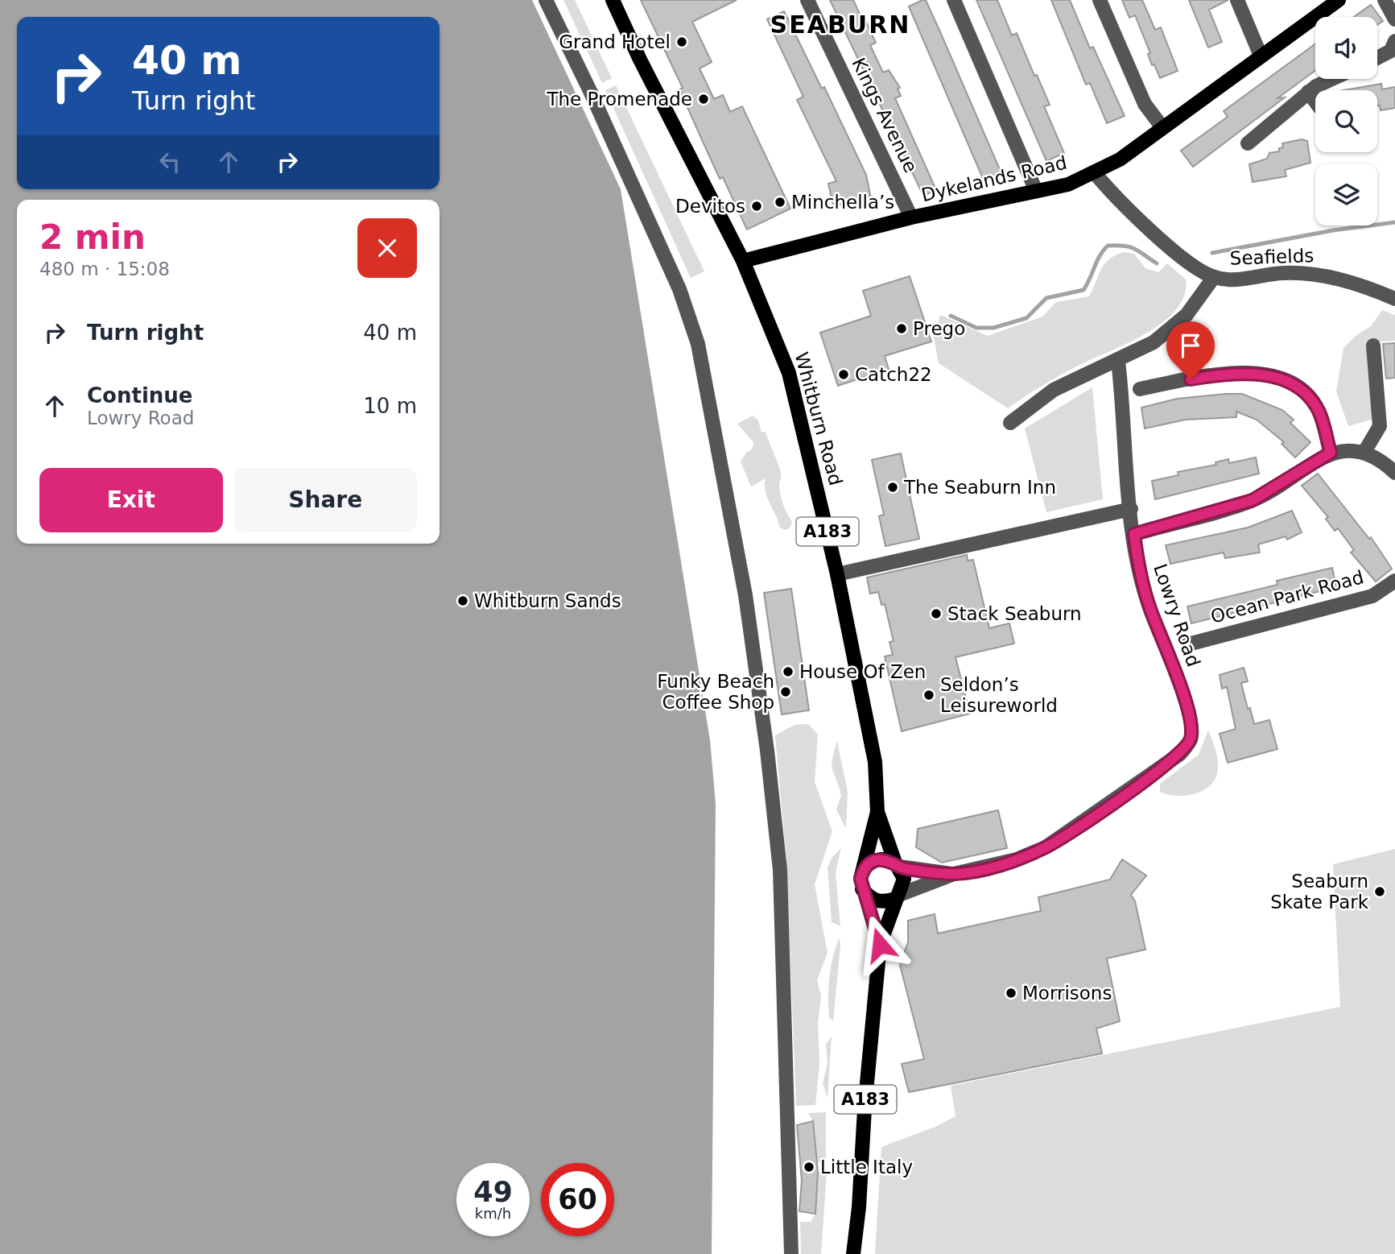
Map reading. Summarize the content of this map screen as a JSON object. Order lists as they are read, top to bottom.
{
  "streets": {
    "main road": ["Dykelands Road", "Whitburn Road", "A183"],
    "street": [
      "Kings Avenue",
      "Seafields",
      "Ocean Park Road",
      "Lowry Road"
    ]
  },
  "crossings": [
    ["Kings Avenue", "Dykelands Road"],
    ["Dykelands Road", "Whitburn Road"],
    ["Whitburn Road", "A183"],
    ["A183", "Lowry Road"]
  ],
  "districts": ["SEABURN"],
  "places": [
    "Grand Hotel",
    "The Promenade",
    "Minchella’s",
    "Devitos",
    "Prego",
    "Catch22",
    "The Seaburn Inn",
    "Whitburn Sands",
    "Stack Seaburn",
    "House Of Zen",
    "Funky Beach Coffee Shop",
    "Seldon’s Leisureworld",
    "Seaburn Skate Park",
    "Morrisons",
    "Little Italy"
  ],
  "page": {
    "turn": ["40 m", "Turn right"],
    "heading": ["2 min", "480 m · 15:08"],
    "list": [
      {
        "name": "Turn right",
        "value": "40 m"
      },
      {
        "name": "Continue",
        "note": "Lowry Road",
        "value": "10 m"
      }
    ],
    "buttons": ["Exit", "Share"],
    "speed": "49 km/h",
    "limit": "60"
  }
}
